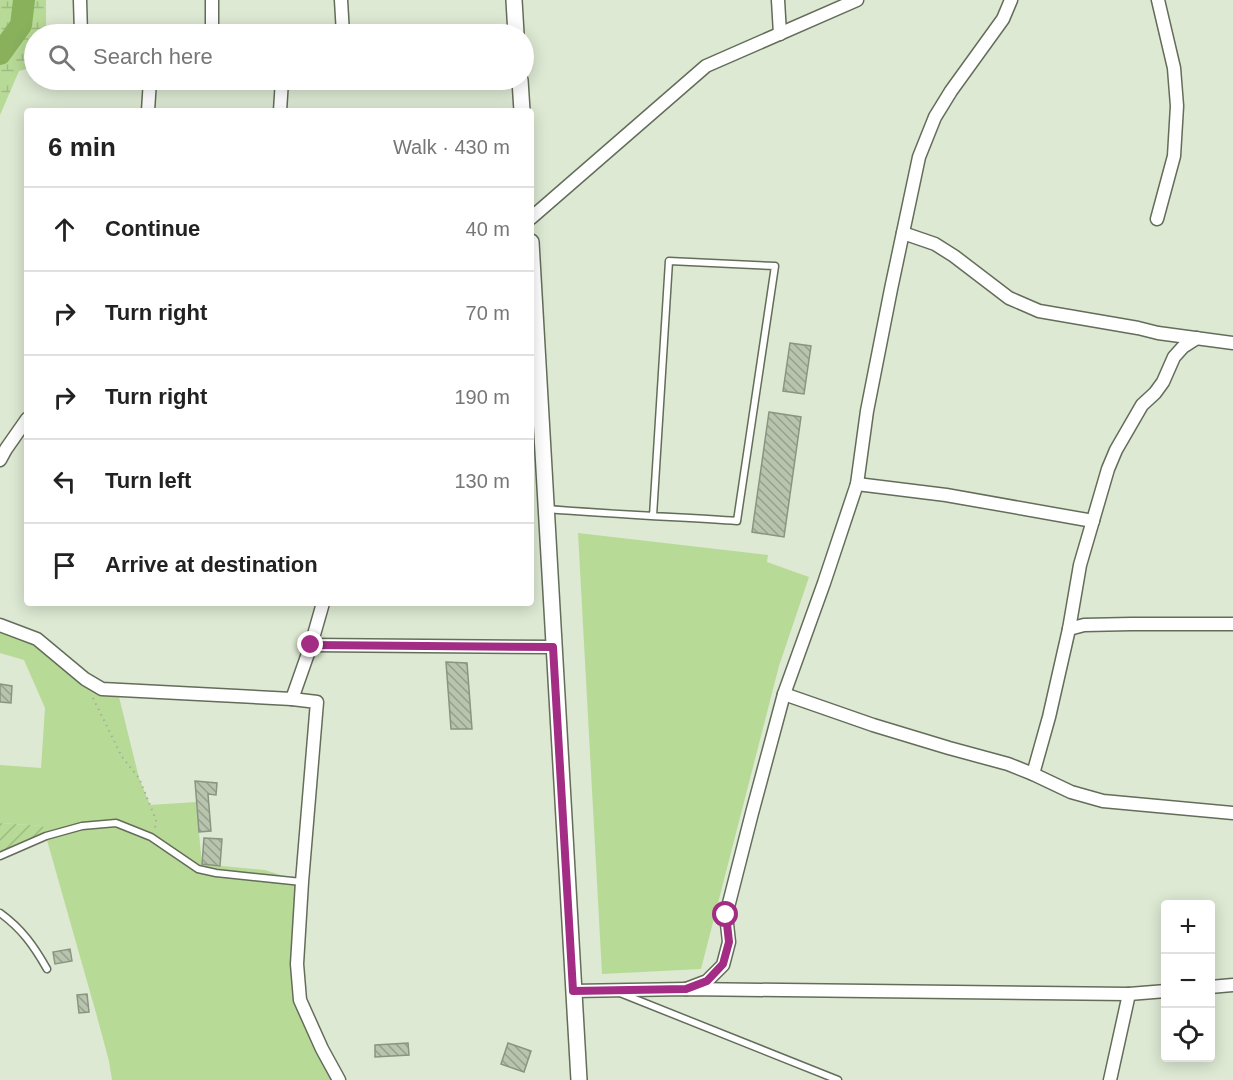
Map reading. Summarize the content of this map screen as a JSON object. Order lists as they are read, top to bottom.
{
  "page": {
    "search": "Search here",
    "heading": ["6 min", "Walk · 430 m"],
    "list": [
      ["Continue", "40 m"],
      ["Turn right", "70 m"],
      ["Turn right", "190 m"],
      ["Turn left", "130 m"],
      "Arrive at destination"
    ],
    "map_buttons": ["+", "−"]
  }
}
